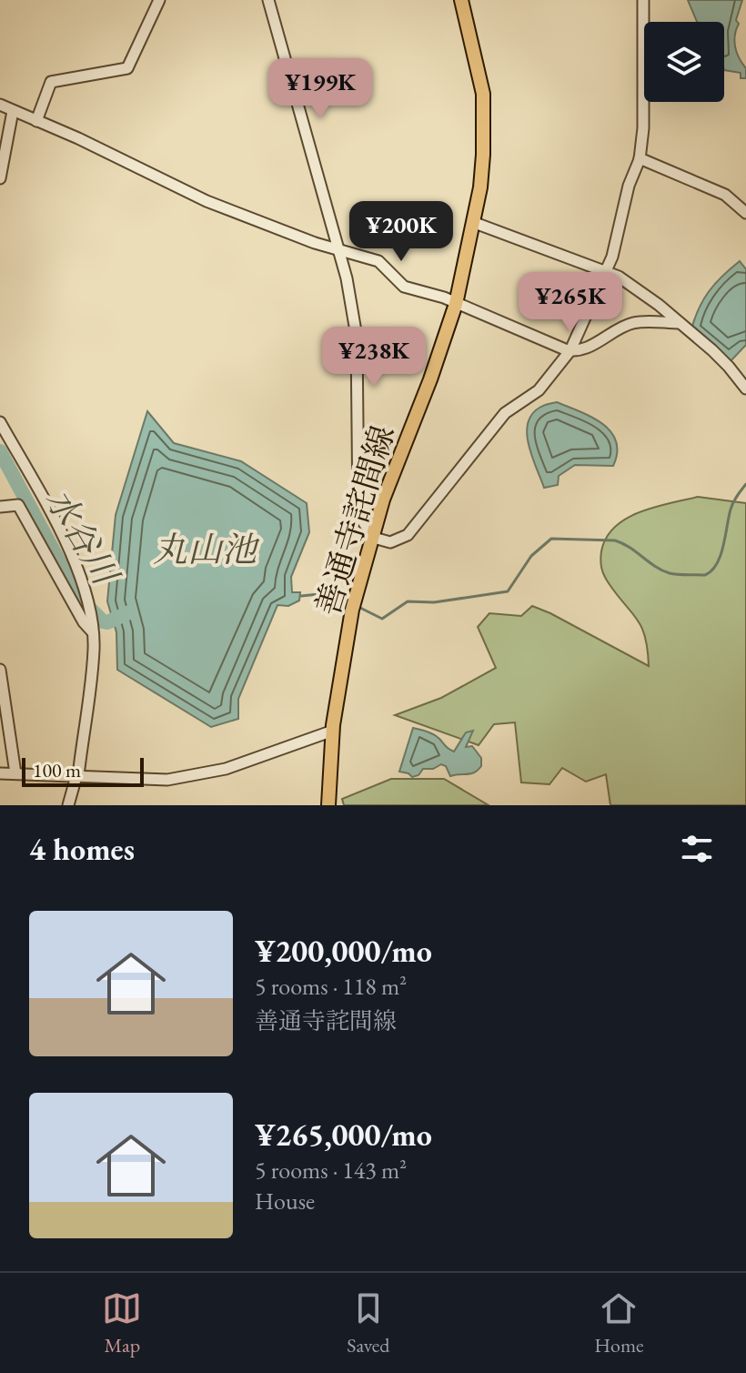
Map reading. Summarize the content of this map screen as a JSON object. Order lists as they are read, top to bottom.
{
  "streets": {
    "main road": ["善通寺詫間線"]
  },
  "water": ["水谷川", "丸山池"],
  "scale_bar": "100 m",
  "page": {
    "price": [
      "¥199K",
      "¥200K",
      "¥265K",
      "¥238K"
    ],
    "scale": "100 m",
    "heading": "4 homes",
    "list": [
      {
        "name": "¥200,000/mo",
        "note": "5 rooms · 118 m² · 善通寺詫間線"
      },
      {
        "name": "¥265,000/mo",
        "note": "5 rooms · 143 m² · House"
      }
    ],
    "tabs": ["Map", "Saved", "Home"]
  }
}
